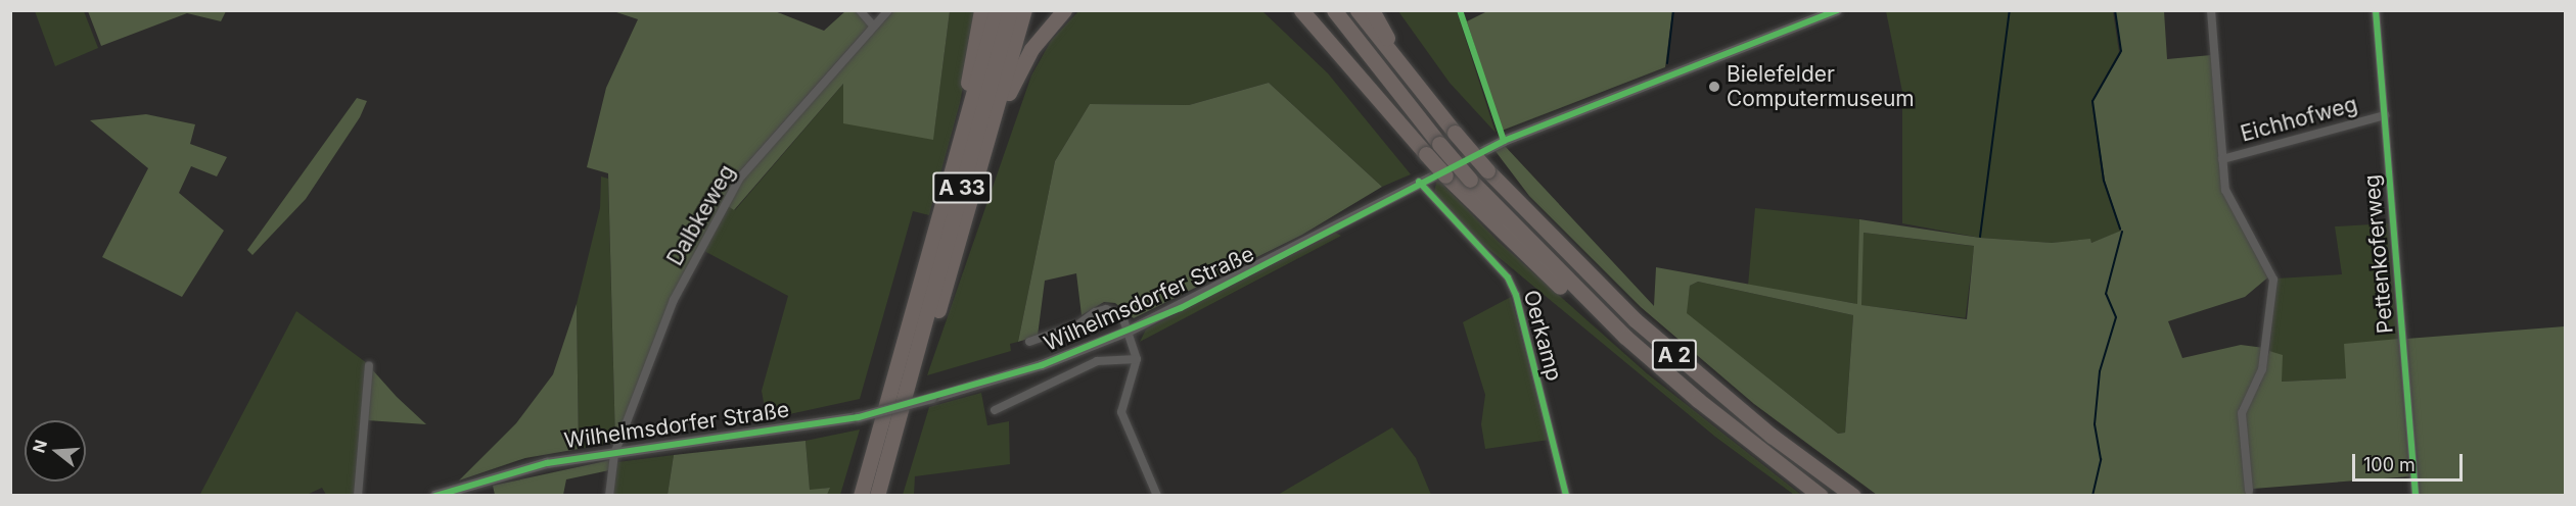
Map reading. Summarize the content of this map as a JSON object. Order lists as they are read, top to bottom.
{
  "streets": {
    "highway": ["A 33", "A 2"],
    "street": [
      "Eichhofweg",
      "Dalbkeweg",
      "Pettenkoferweg",
      "Wilhelmsdorfer Straße",
      "Oerkamp"
    ]
  },
  "crossings": [
    ["Eichhofweg", "Pettenkoferweg"],
    ["Dalbkeweg", "Wilhelmsdorfer Straße"],
    ["Wilhelmsdorfer Straße", "Oerkamp"]
  ],
  "places": ["Bielefelder Computermuseum"],
  "scale_bar": "100 m",
  "north": "left"
}
